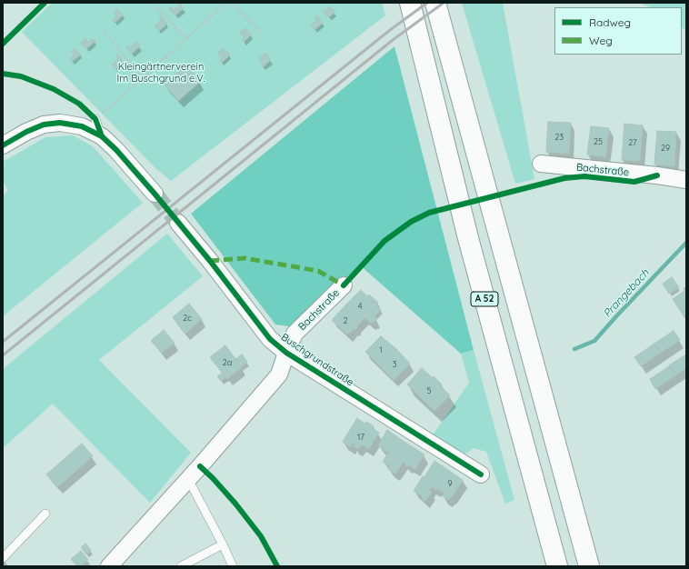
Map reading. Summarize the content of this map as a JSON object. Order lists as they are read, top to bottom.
{
  "streets": {
    "highway": ["A 52"],
    "street": ["Bachstraße", "Buschgrundstraße"]
  },
  "crossings": [
    ["Bachstraße", "Buschgrundstraße"]
  ],
  "water": ["Prangebach"],
  "parks": ["Kleingärtnerverein Im Buschgrund e.V."],
  "house_numbers": [
    "23",
    "25",
    "27",
    "29",
    "4",
    "2c",
    "2",
    "1",
    "2a",
    "3",
    "5",
    "17",
    "9"
  ],
  "legend": ["Radweg", "Weg"]
}
